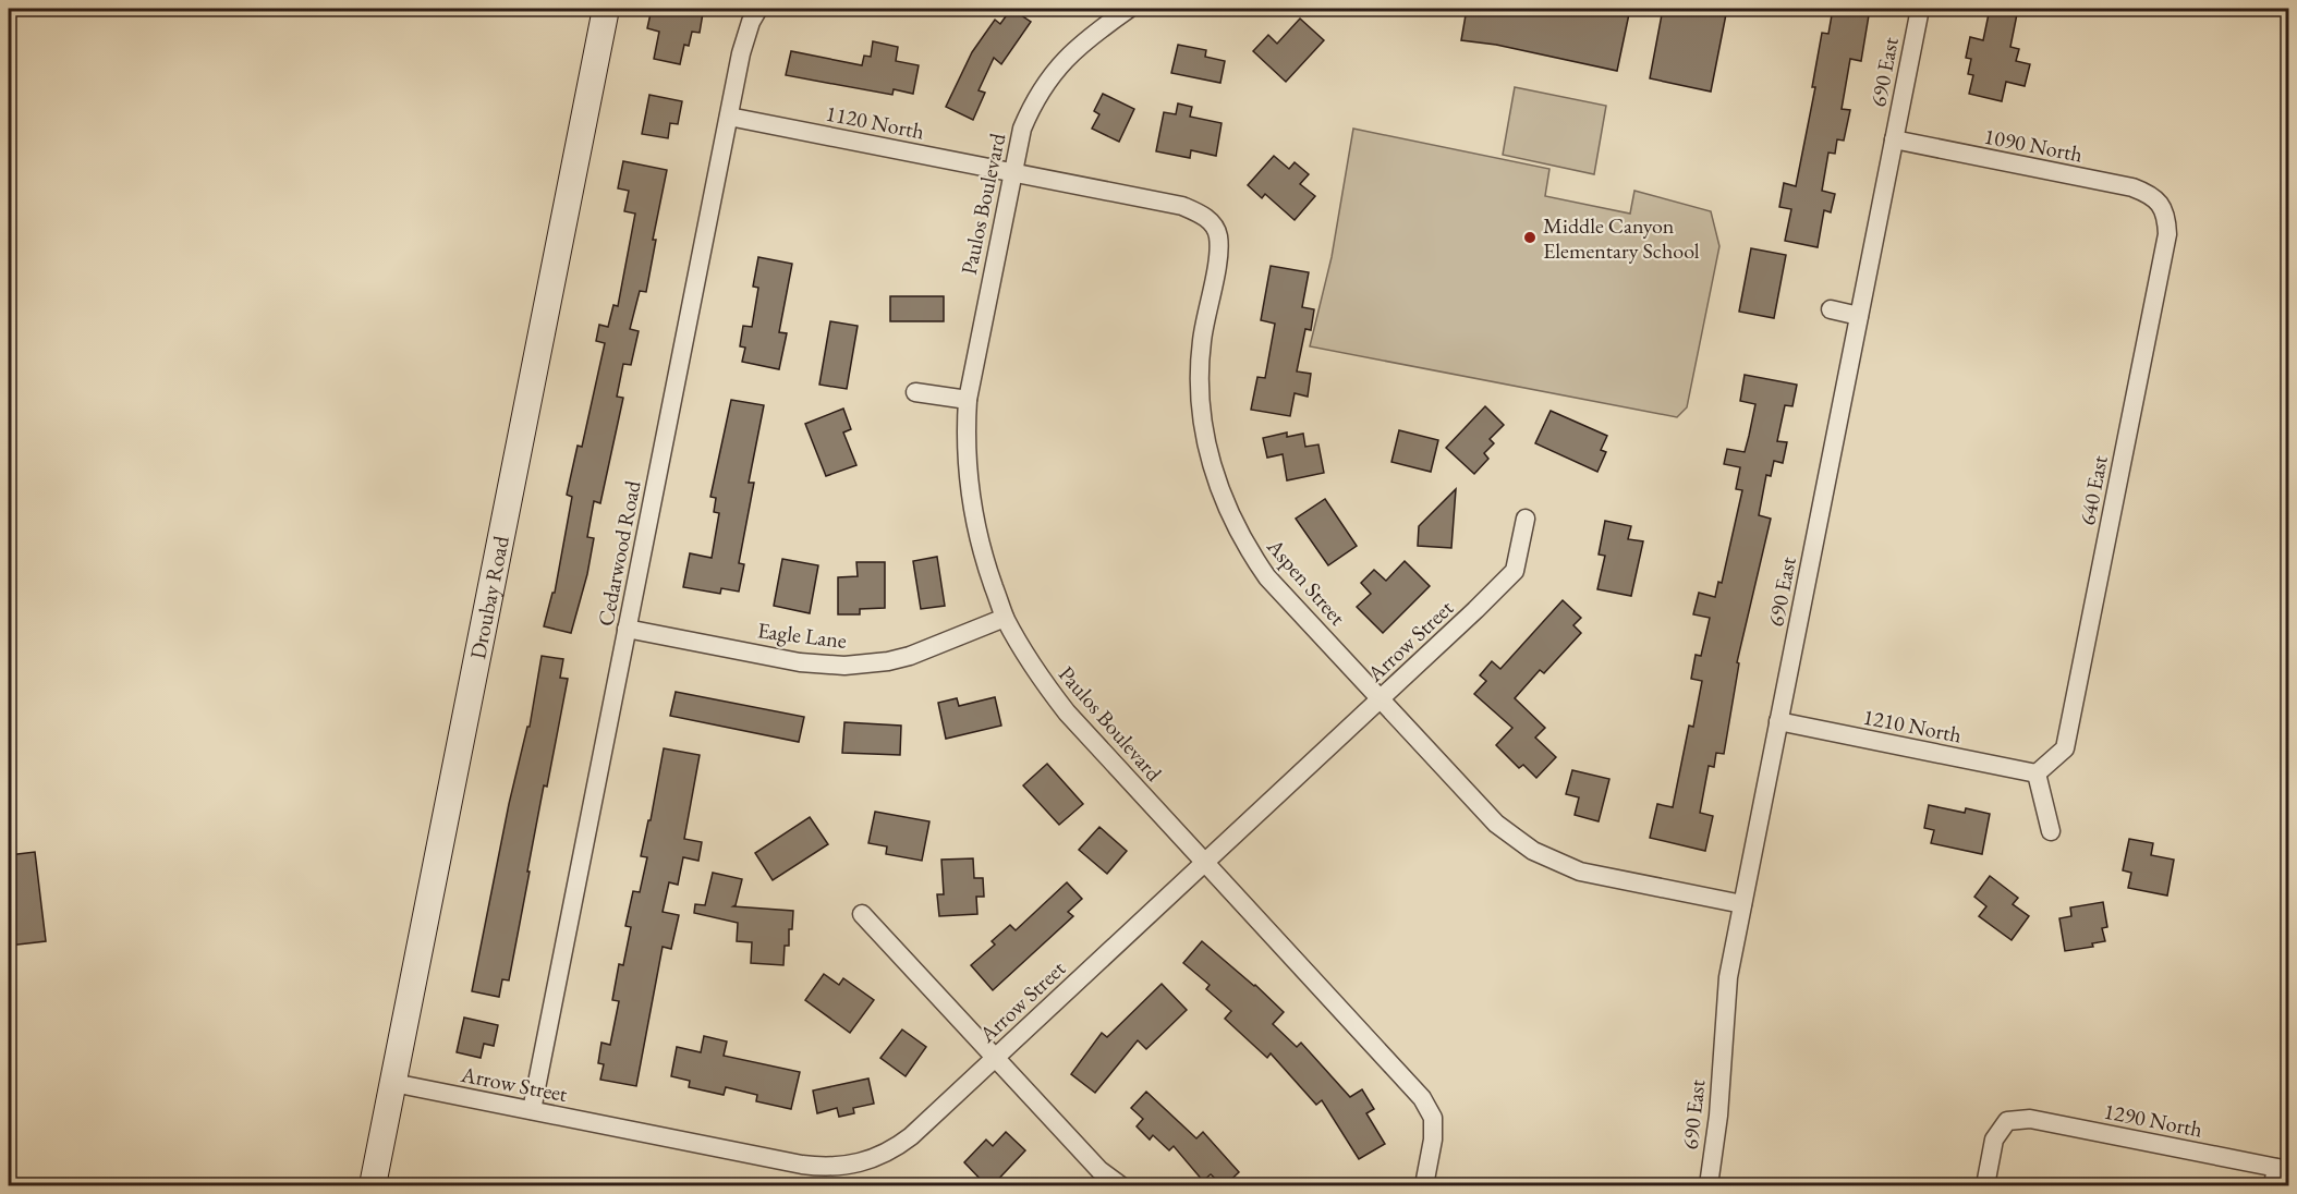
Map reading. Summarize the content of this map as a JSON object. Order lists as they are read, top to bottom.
{
  "streets": {
    "street": [
      "690 East",
      "1120 North",
      "1090 North",
      "Paulos Boulevard",
      "640 East",
      "Cedarwood Road",
      "Aspen Street",
      "Droubay Road",
      "Eagle Lane",
      "Arrow Street",
      "1210 North",
      "1290 North"
    ]
  },
  "crossings": [
    ["690 East", "1090 North"],
    ["690 East", "Aspen Street"],
    ["690 East", "1210 North"],
    ["1120 North", "Paulos Boulevard"],
    ["1120 North", "Cedarwood Road"],
    ["1120 North", "Aspen Street"],
    ["1090 North", "640 East"],
    ["Paulos Boulevard", "Aspen Street"],
    ["Paulos Boulevard", "Eagle Lane"],
    ["Paulos Boulevard", "Arrow Street"],
    ["640 East", "1210 North"],
    ["Cedarwood Road", "Eagle Lane"],
    ["Cedarwood Road", "Arrow Street"],
    ["Aspen Street", "Arrow Street"],
    ["Droubay Road", "Arrow Street"]
  ],
  "places": ["Middle Canyon Elementary School"]
}
